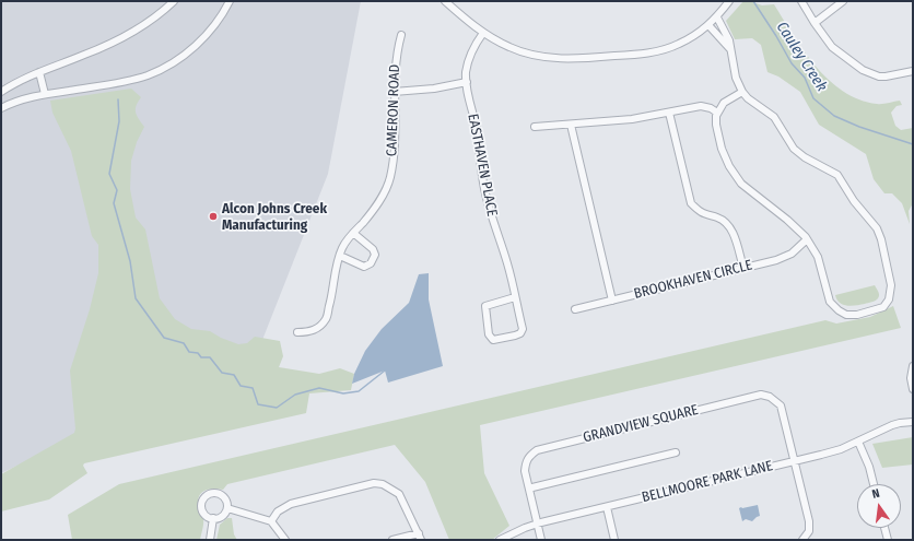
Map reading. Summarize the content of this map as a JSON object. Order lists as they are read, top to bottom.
{
  "streets": {
    "street": [
      "CAMERON ROAD",
      "EASTHAVEN PLACE",
      "BROOKHAVEN CIRCLE",
      "GRANDVIEW SQUARE",
      "BELLMOORE PARK LANE"
    ]
  },
  "crossings": [
    ["GRANDVIEW SQUARE", "BELLMOORE PARK LANE"]
  ],
  "water": ["Cauley Creek"],
  "places": ["Alcon Johns Creek Manufacturing"],
  "north": "top"
}
